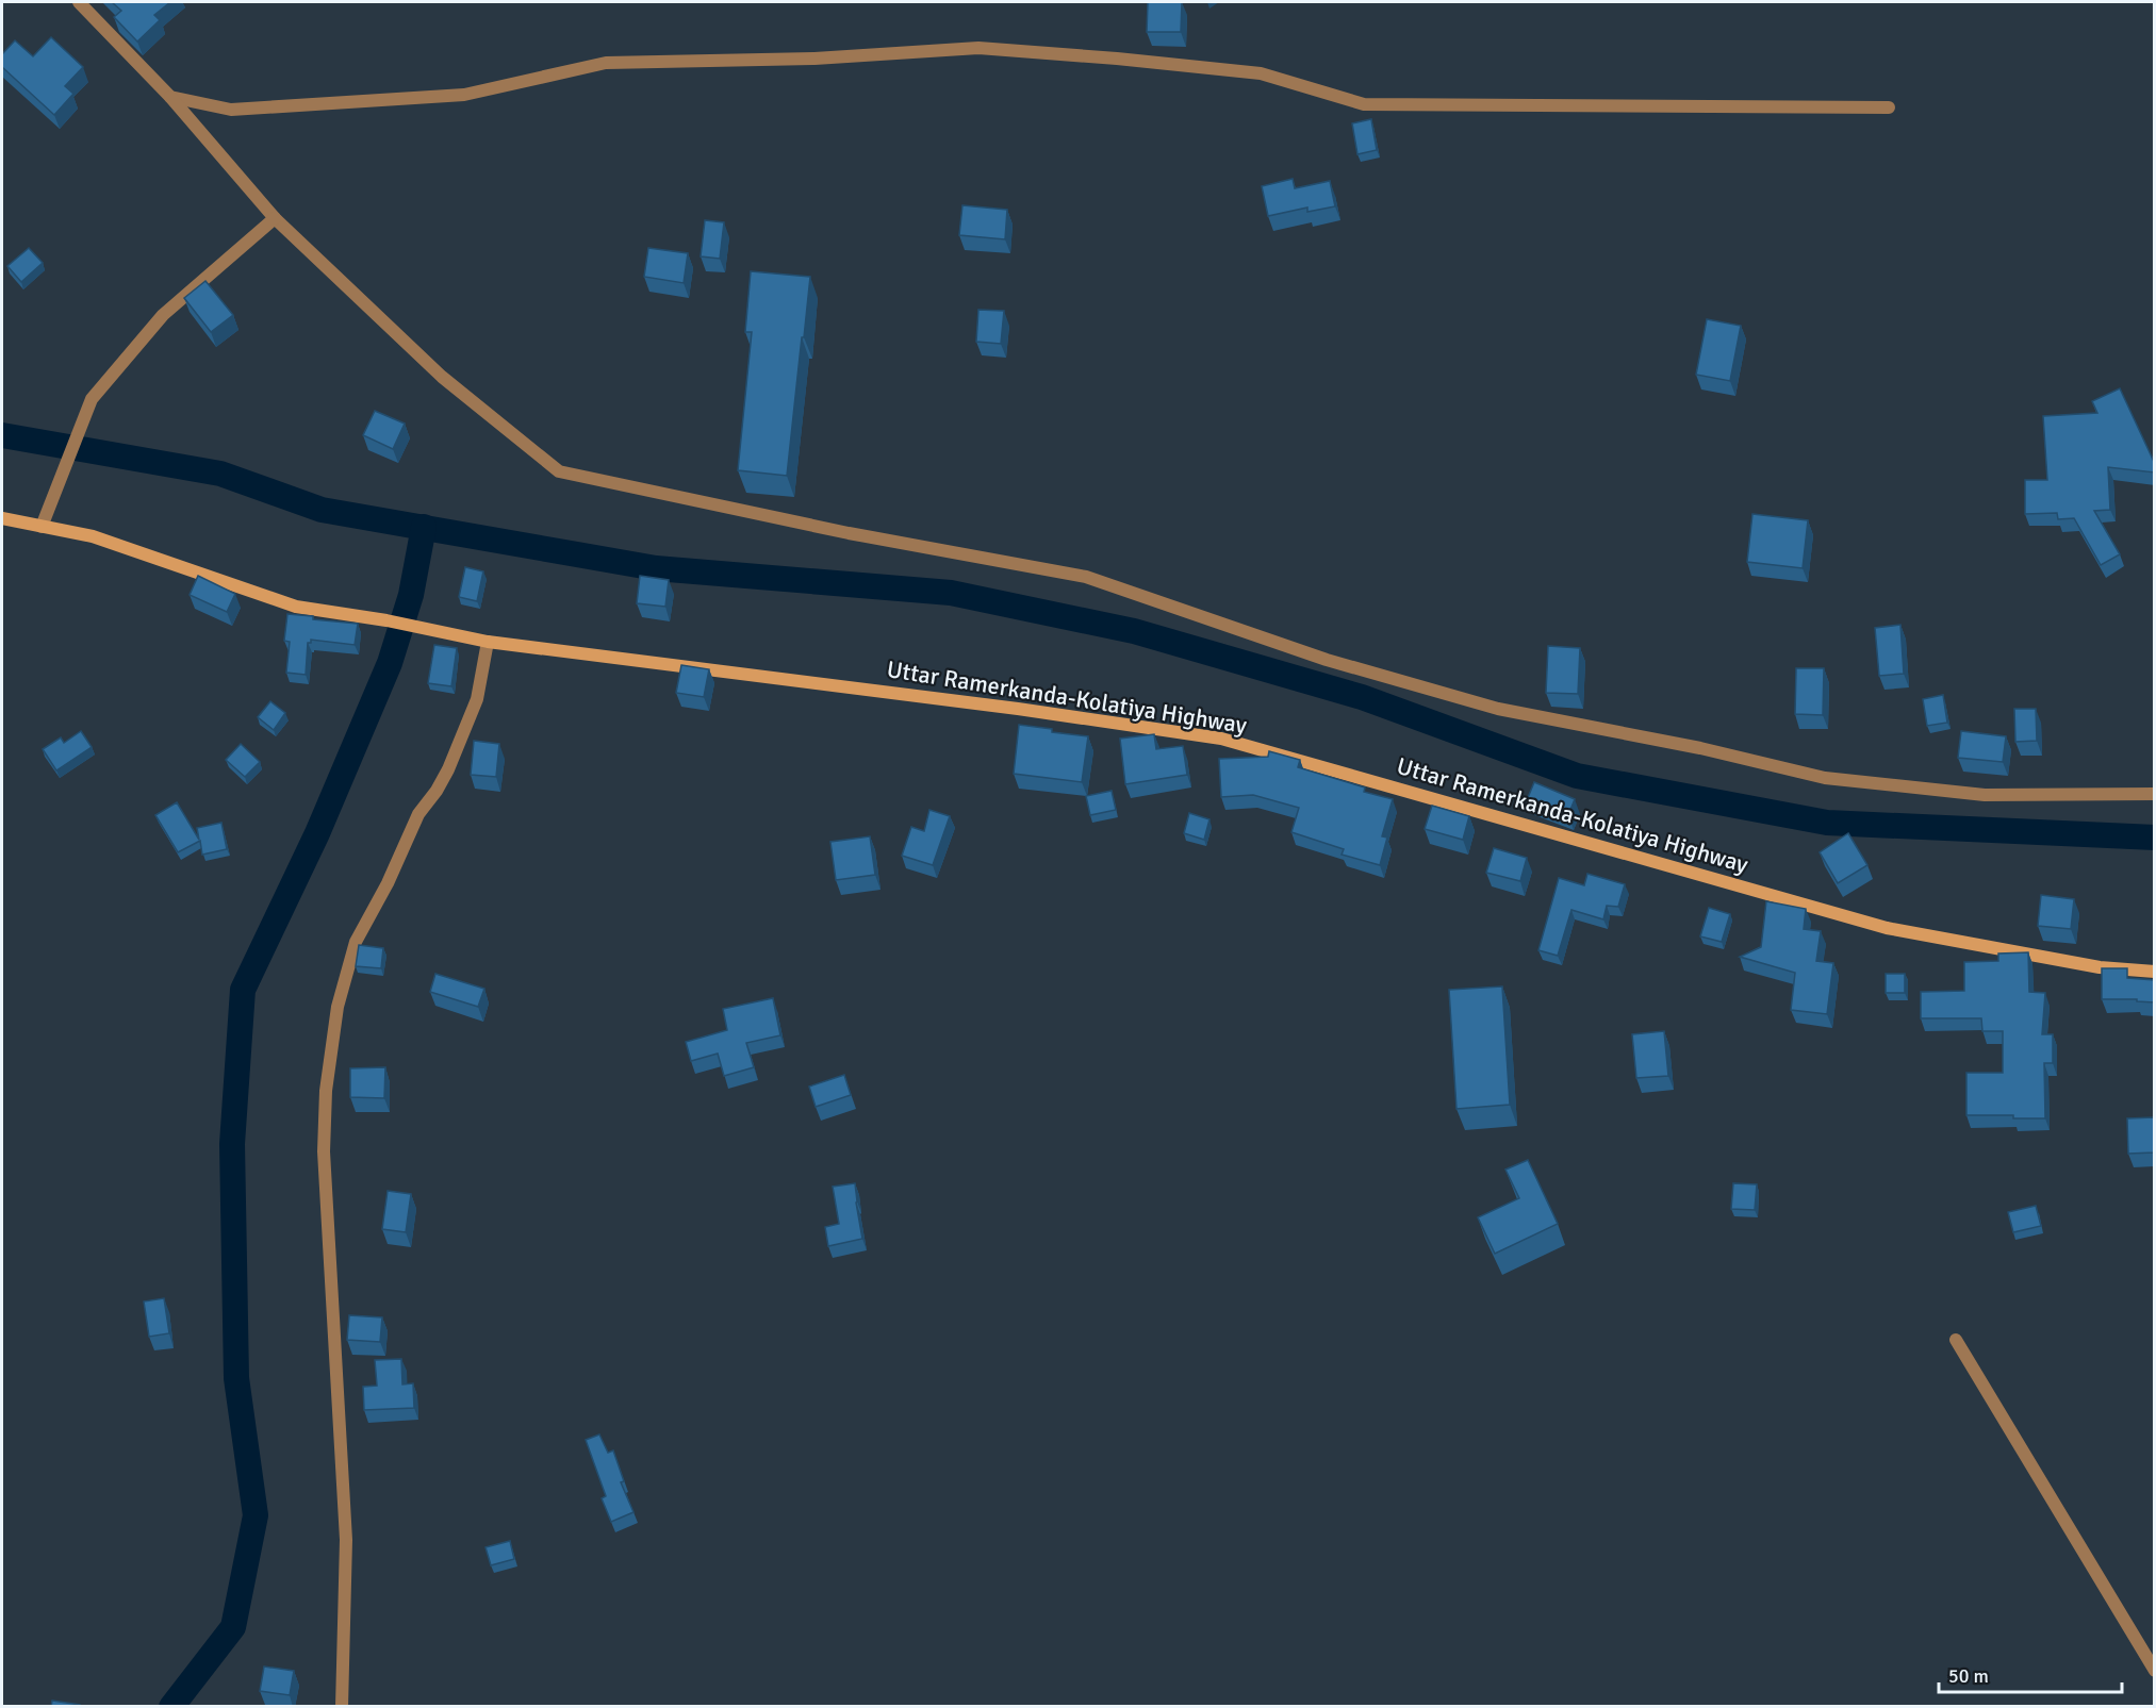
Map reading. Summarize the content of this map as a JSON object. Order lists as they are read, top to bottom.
{
  "streets": {
    "street": ["Uttar Ramerkanda-Kolatiya Highway"]
  },
  "scale_bar": "50 m"
}
